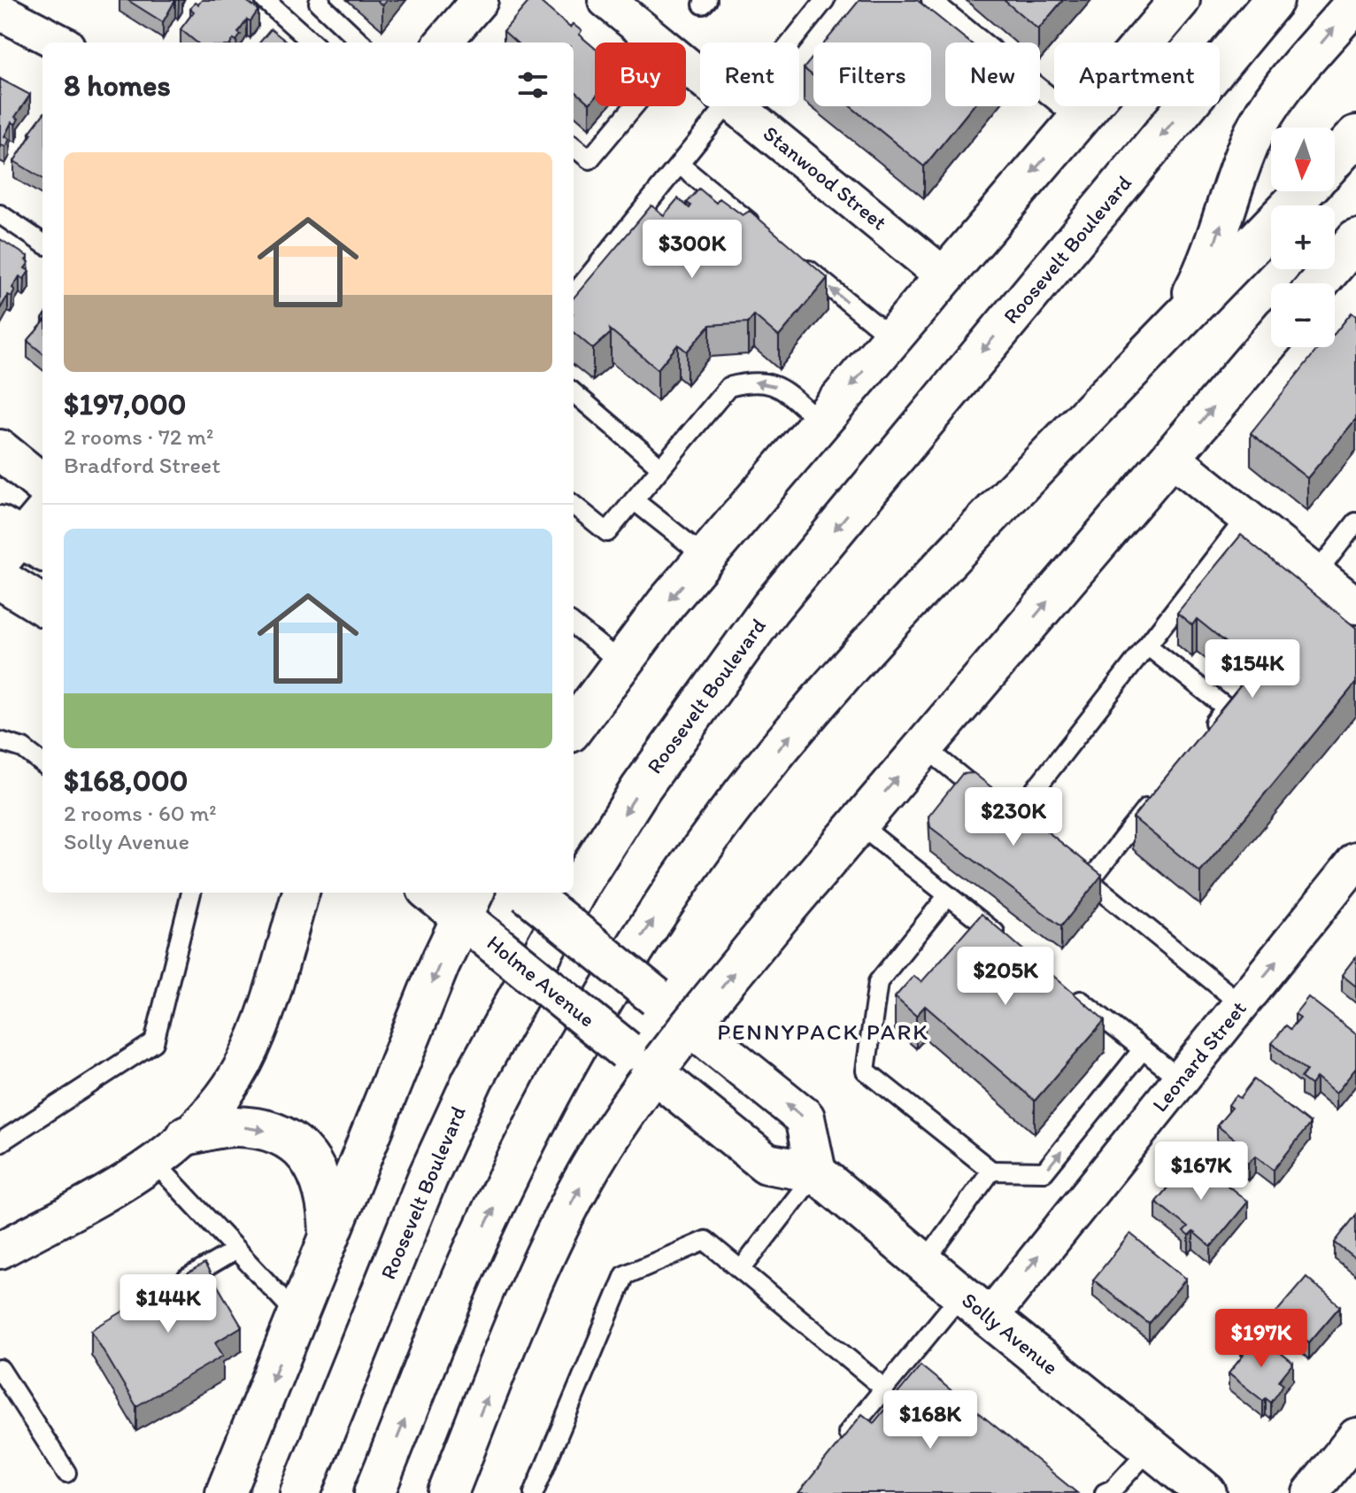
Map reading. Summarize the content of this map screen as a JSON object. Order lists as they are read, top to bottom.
{
  "streets": {
    "main road": ["Roosevelt Boulevard", "Holme Avenue", "Solly Avenue"],
    "street": ["Stanwood Street", "Leonard Street"]
  },
  "crossings": [
    ["Holme Avenue", "Solly Avenue"],
    ["Leonard Street", "Solly Avenue"]
  ],
  "one_way": ["Leonard Street"],
  "districts": ["PENNYPACK PARK"],
  "north": "bottom",
  "page": {
    "chip": [
      "Buy",
      "Rent",
      "Filters",
      "New",
      "Apartment"
    ],
    "heading": "8 homes",
    "map_buttons": ["+", "−"],
    "list": [
      {
        "name": "$197,000",
        "note": "2 rooms · 72 m² · Bradford Street"
      },
      {
        "name": "$168,000",
        "note": "2 rooms · 60 m² · Solly Avenue"
      }
    ],
    "price": [
      "$300K",
      "$154K",
      "$230K",
      "$205K",
      "$167K",
      "$144K",
      "$197K",
      "$168K"
    ]
  }
}
